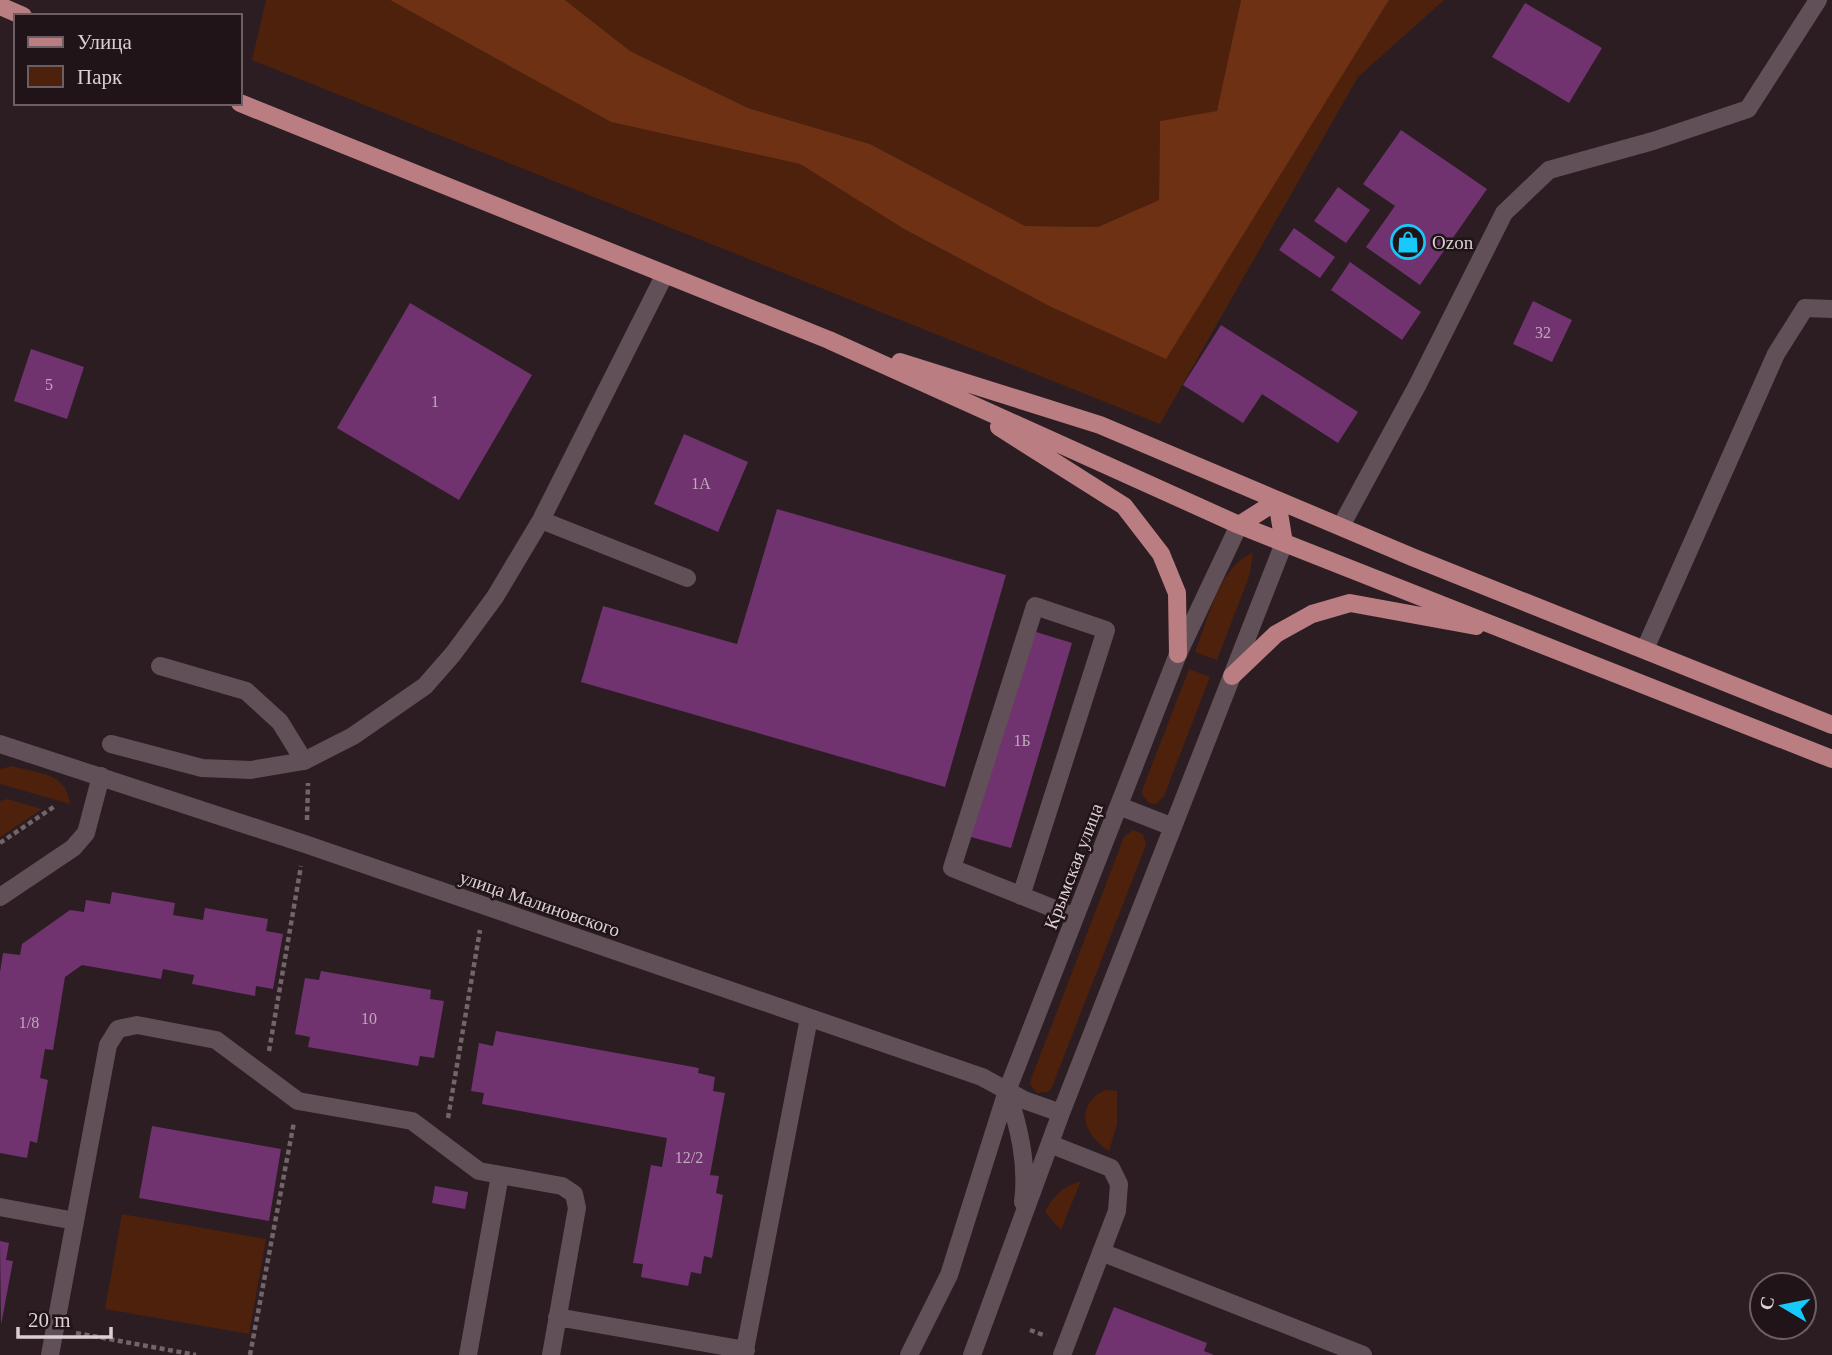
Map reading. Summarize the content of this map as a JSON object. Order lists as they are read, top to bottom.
{
  "streets": {
    "street": ["Крымская улица", "улица Малиновского"]
  },
  "crossings": [
    ["Крымская улица", "улица Малиновского"]
  ],
  "places": {
    "shop": ["Ozon"]
  },
  "house_numbers": [
    "32",
    "5",
    "1",
    "1А",
    "1Б",
    "10",
    "1/8",
    "12/2"
  ],
  "legend": ["Улица", "Парк"],
  "scale_bar": "20 m",
  "north": "left"
}
